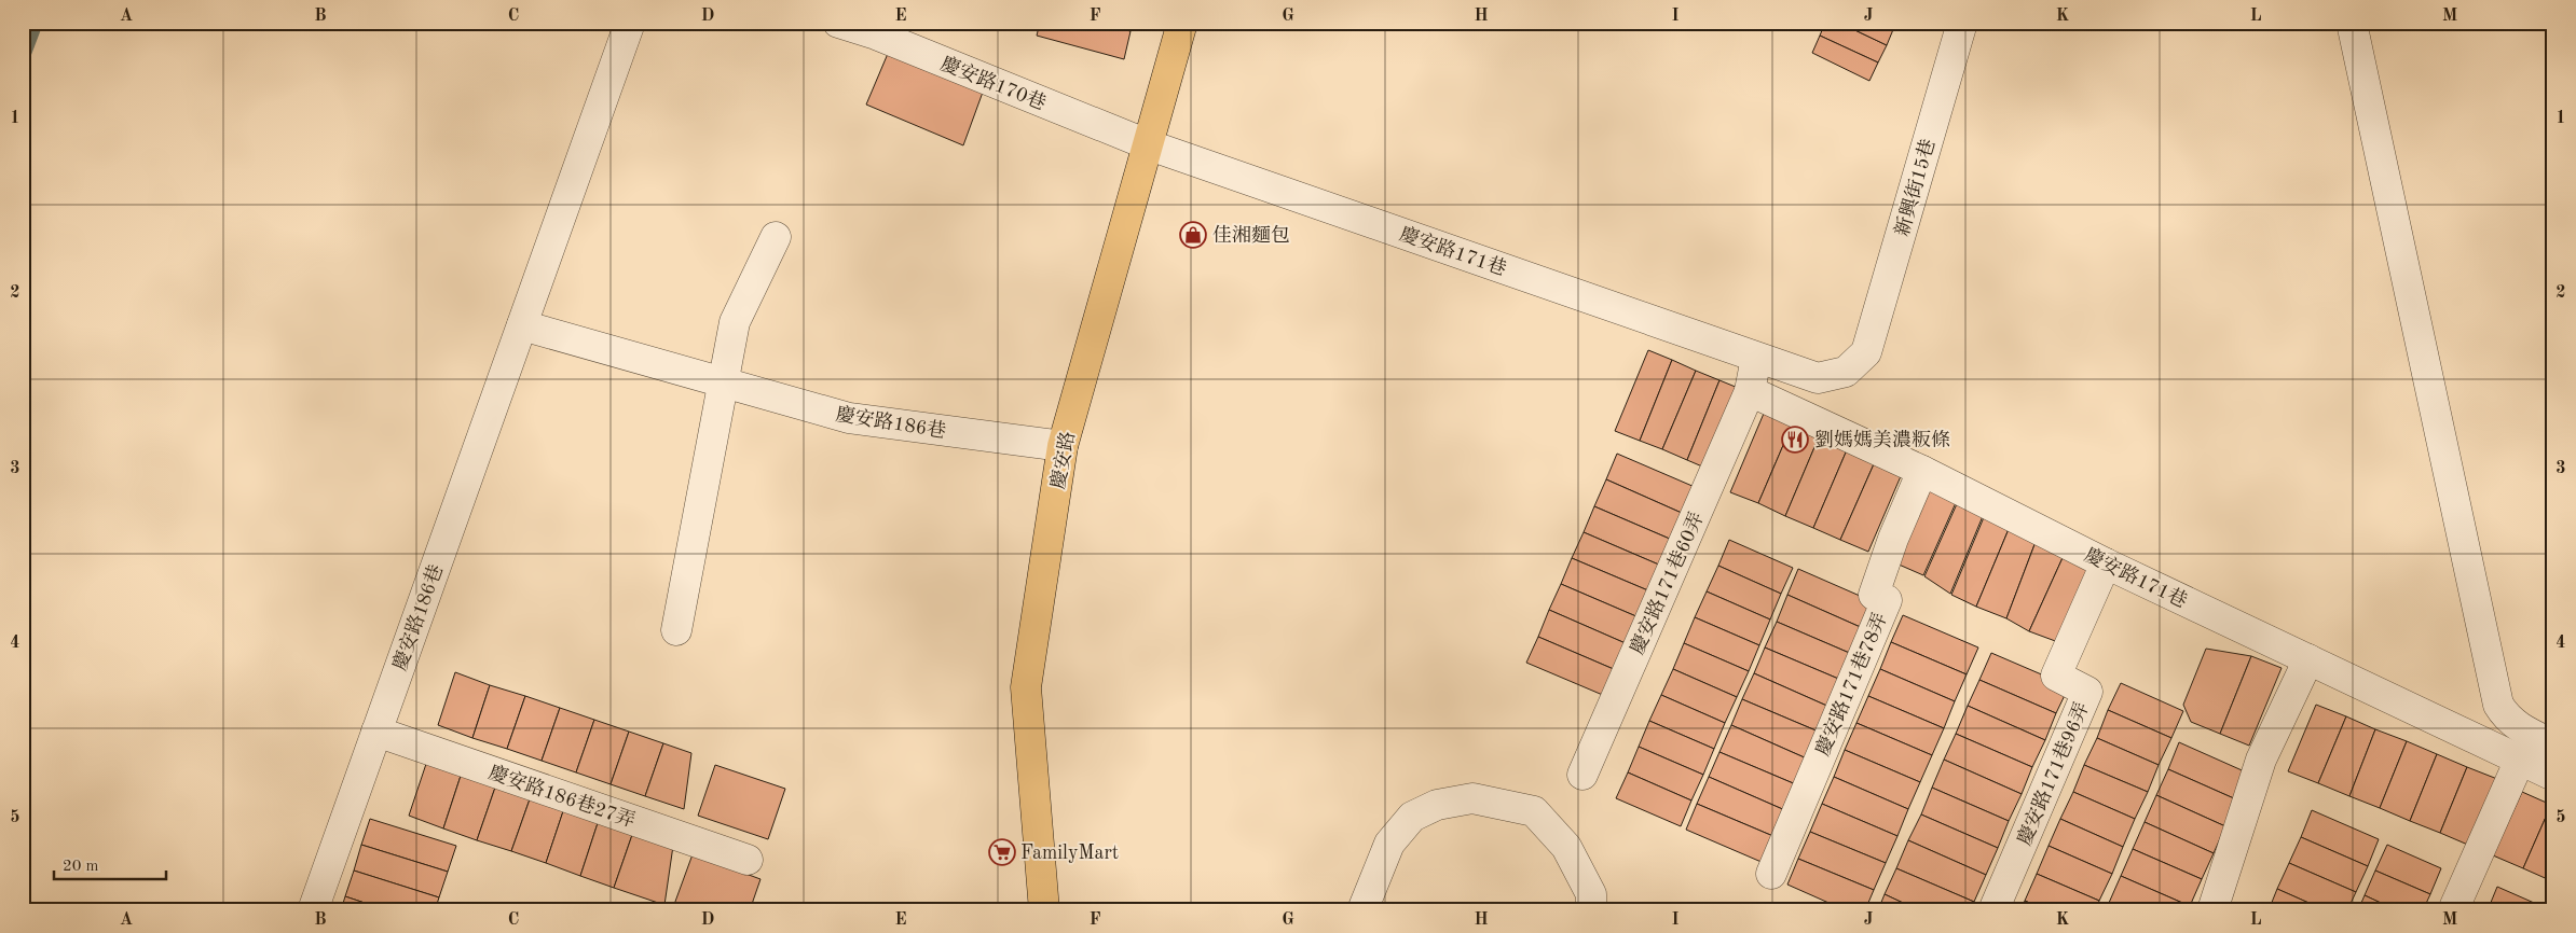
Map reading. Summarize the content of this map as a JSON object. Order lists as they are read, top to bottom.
{
  "streets": {
    "main road": ["慶安路"],
    "street": [
      "慶安路170巷",
      "新興街15巷",
      "慶安路171巷",
      "慶安路186巷",
      "慶安路171巷60弄",
      "慶安路171巷78弄",
      "慶安路171巷96弄",
      "慶安路186巷27弄"
    ]
  },
  "crossings": [
    ["慶安路170巷", "慶安路171巷"],
    ["慶安路170巷", "慶安路"],
    ["新興街15巷", "慶安路171巷"],
    ["慶安路171巷", "慶安路"],
    ["慶安路171巷", "慶安路171巷60弄"],
    ["慶安路171巷", "慶安路171巷78弄"],
    ["慶安路171巷", "慶安路171巷96弄"],
    ["慶安路186巷", "慶安路"],
    ["慶安路186巷", "慶安路186巷27弄"]
  ],
  "places": {
    "shop": ["佳湘麵包"],
    "restaurant": ["劉媽媽美濃粄條"],
    "supermarket": ["FamilyMart"]
  },
  "scale_bar": "20 m",
  "grid": {
    "columns": [
      "A",
      "B",
      "C",
      "D",
      "E",
      "F",
      "G",
      "H",
      "I",
      "J",
      "K",
      "L",
      "M"
    ],
    "rows": [
      "1",
      "2",
      "3",
      "4",
      "5"
    ]
  }
}
